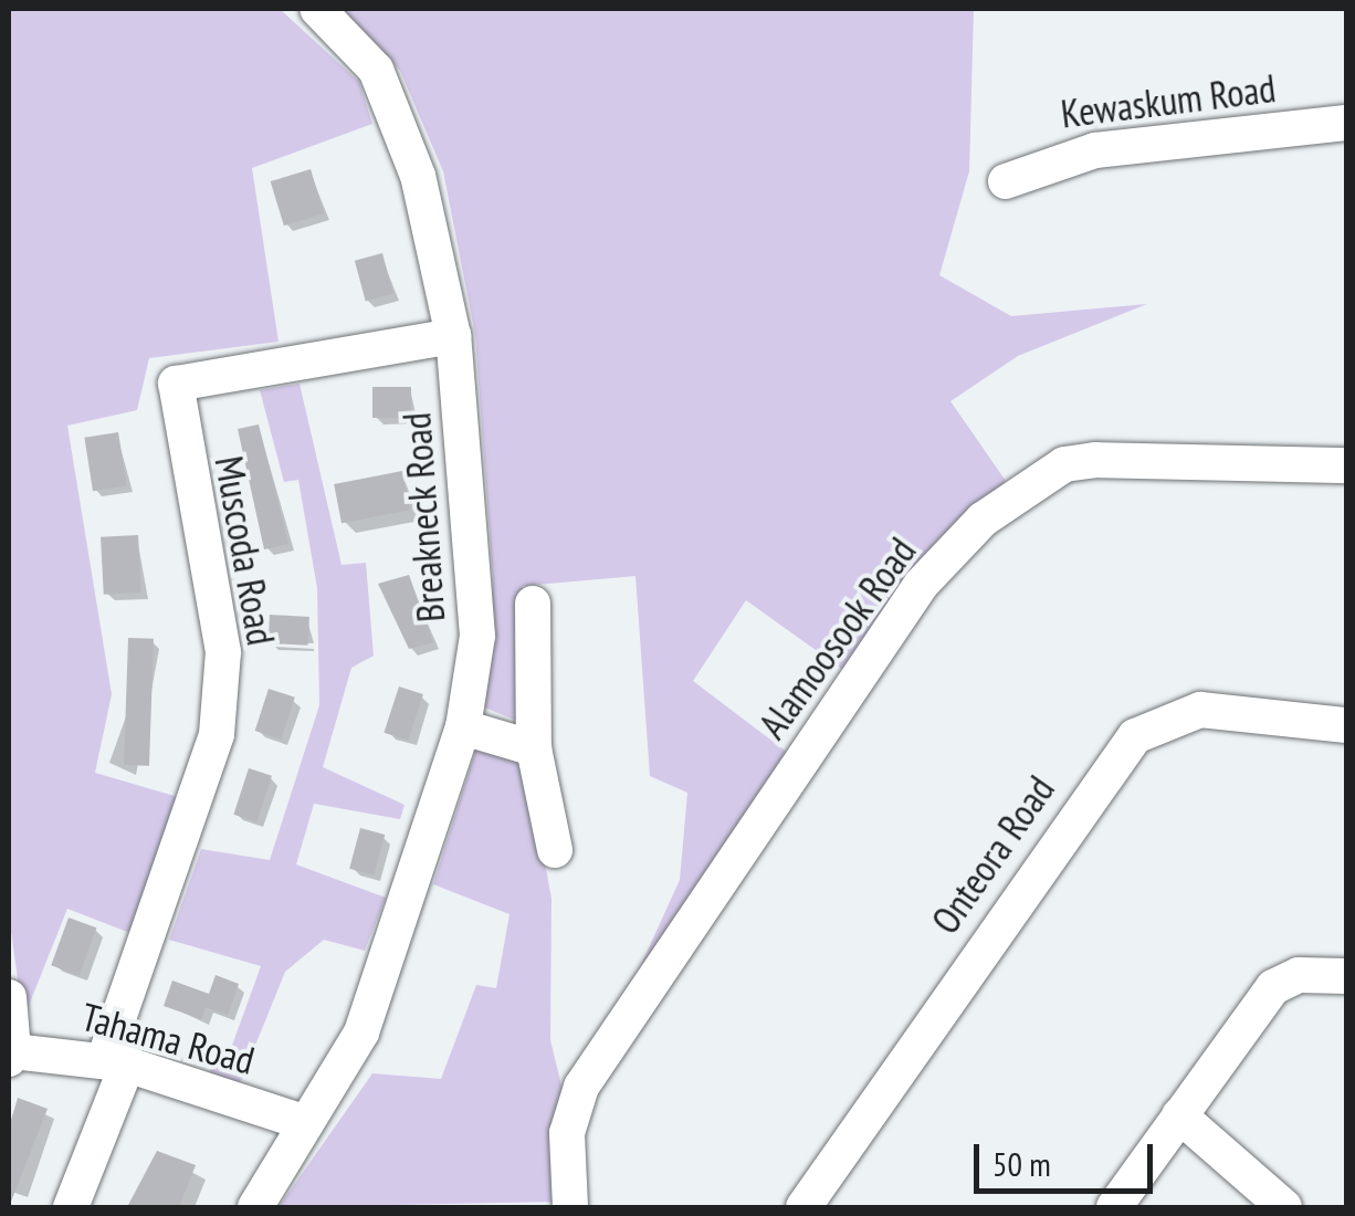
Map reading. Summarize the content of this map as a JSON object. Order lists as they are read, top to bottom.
{
  "streets": {
    "street": [
      "Kewaskum Road",
      "Breakneck Road",
      "Muscoda Road",
      "Alamoosook Road",
      "Onteora Road",
      "Tahama Road"
    ]
  },
  "crossings": [
    ["Breakneck Road", "Muscoda Road"],
    ["Breakneck Road", "Tahama Road"],
    ["Muscoda Road", "Tahama Road"]
  ],
  "scale_bar": "50 m"
}
